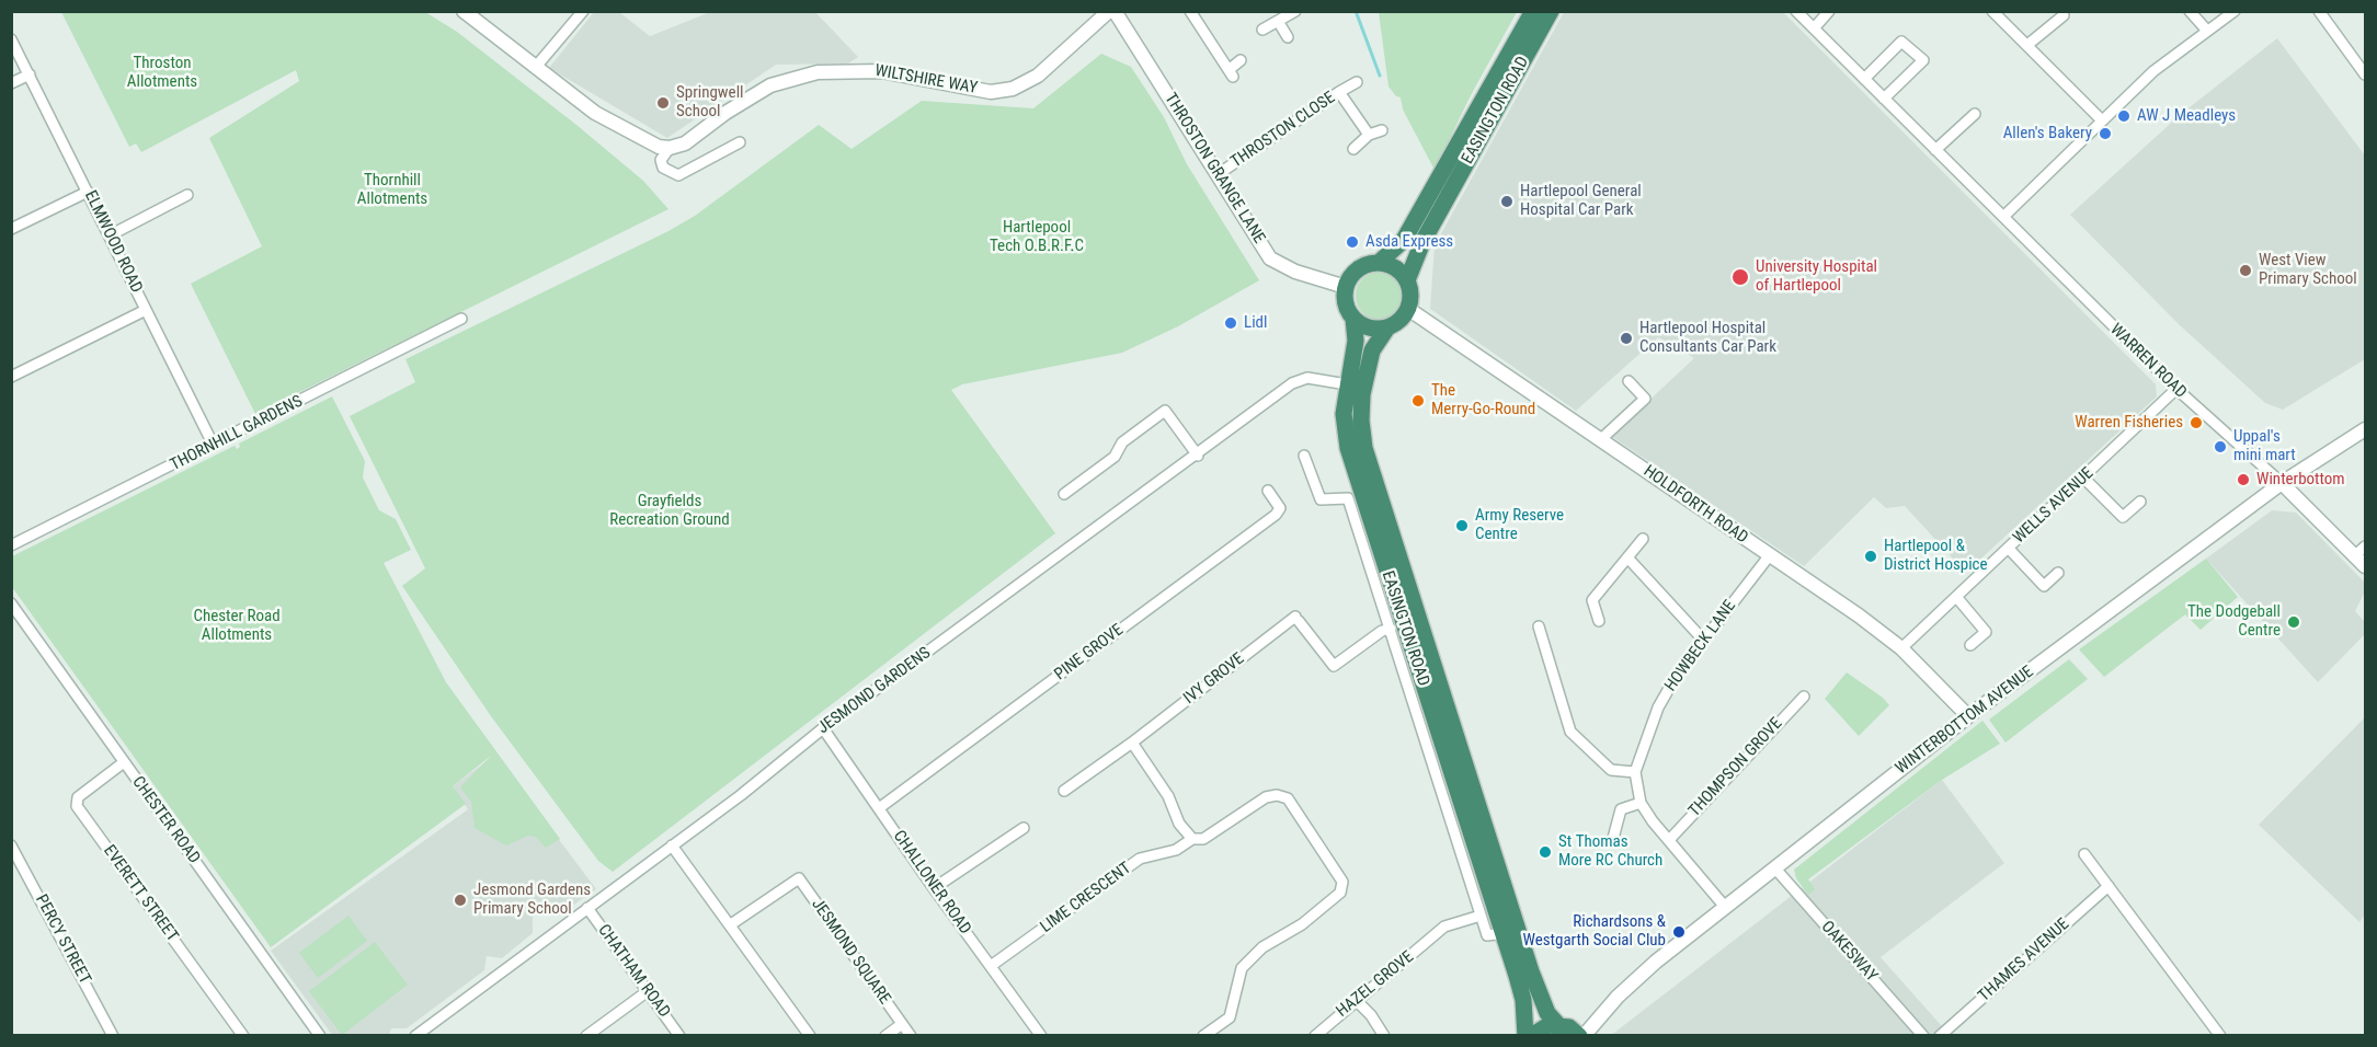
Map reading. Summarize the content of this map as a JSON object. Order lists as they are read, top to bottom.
{
  "streets": {
    "highway": ["EASINGTON ROAD"],
    "street": [
      "WILTSHIRE WAY",
      "THROSTON CLOSE",
      "THROSTON GRANGE LANE",
      "ELMWOOD ROAD",
      "WARREN ROAD",
      "THORNHILL GARDENS",
      "HOLDFORTH ROAD",
      "WELLS AVENUE",
      "HOWBECK LANE",
      "PINE GROVE",
      "IVY GROVE",
      "JESMOND GARDENS",
      "WINTERBOTTOM AVENUE",
      "THOMPSON GROVE",
      "CHESTER ROAD",
      "CHALLONER ROAD",
      "EVERETT STREET",
      "LIME CRESCENT",
      "PERCY STREET",
      "JESMOND SQUARE",
      "OAKESWAY",
      "THAMES AVENUE",
      "CHATHAM ROAD",
      "HAZEL GROVE"
    ]
  },
  "crossings": [
    ["EASINGTON ROAD", "THROSTON GRANGE LANE"],
    ["EASINGTON ROAD", "HOLDFORTH ROAD"],
    ["EASINGTON ROAD", "IVY GROVE"],
    ["EASINGTON ROAD", "JESMOND GARDENS"],
    ["EASINGTON ROAD", "HAZEL GROVE"],
    ["THROSTON CLOSE", "THROSTON GRANGE LANE"],
    ["THROSTON GRANGE LANE", "HOLDFORTH ROAD"],
    ["ELMWOOD ROAD", "THORNHILL GARDENS"],
    ["WARREN ROAD", "WELLS AVENUE"],
    ["WARREN ROAD", "WINTERBOTTOM AVENUE"],
    ["HOLDFORTH ROAD", "WELLS AVENUE"],
    ["HOLDFORTH ROAD", "HOWBECK LANE"],
    ["HOLDFORTH ROAD", "WINTERBOTTOM AVENUE"],
    ["HOWBECK LANE", "WINTERBOTTOM AVENUE"],
    ["HOWBECK LANE", "THOMPSON GROVE"],
    ["PINE GROVE", "CHALLONER ROAD"],
    ["JESMOND GARDENS", "CHALLONER ROAD"],
    ["JESMOND GARDENS", "CHATHAM ROAD"],
    ["WINTERBOTTOM AVENUE", "OAKESWAY"],
    ["CHESTER ROAD", "EVERETT STREET"],
    ["CHALLONER ROAD", "LIME CRESCENT"]
  ],
  "parks": [
    "Throston Allotments",
    "Thornhill Allotments",
    "Hartlepool Tech O.B.R.F.C",
    "Grayfields Recreation Ground",
    "Chester Road Allotments"
  ],
  "places": [
    "Springwell School",
    "AW J Meadleys",
    "Allen's Bakery",
    "Hartlepool General Hospital Car Park",
    "Asda Express",
    "West View Primary School",
    "University Hospital of Hartlepool",
    "Lidl",
    "Hartlepool Hospital Consultants Car Park",
    "The Merry-Go-Round",
    "Warren Fisheries",
    "Uppal's mini mart",
    "Winterbottom",
    "Army Reserve Centre",
    "Hartlepool & District Hospice",
    "The Dodgeball Centre",
    "St Thomas More RC Church",
    "Jesmond Gardens Primary School",
    "Richardsons & Westgarth Social Club"
  ]
}
